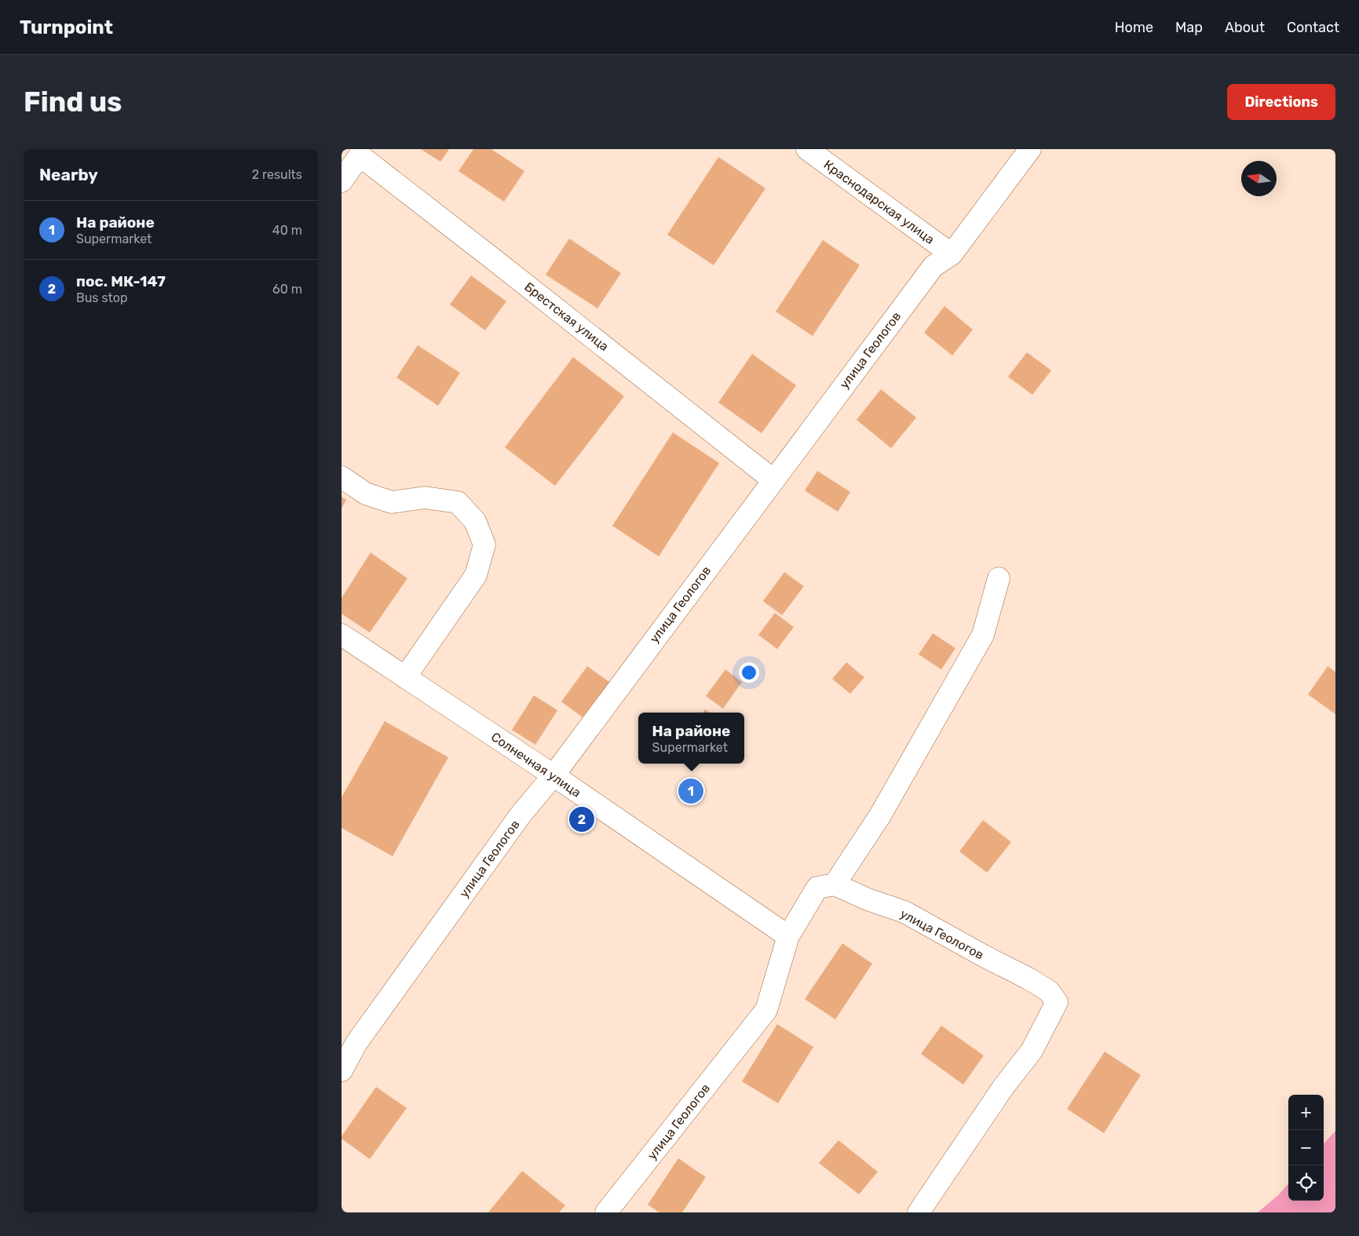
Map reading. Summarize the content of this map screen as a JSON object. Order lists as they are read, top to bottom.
{
  "streets": {
    "street": [
      "Краснодарская улица",
      "Брестская улица",
      "улица Геологов",
      "Солнечная улица"
    ]
  },
  "crossings": [
    ["Краснодарская улица", "улица Геологов"],
    ["Брестская улица", "улица Геологов"],
    ["улица Геологов", "Солнечная улица"]
  ],
  "north": "left",
  "page": {
    "header": "Turnpoint",
    "nav": [
      "Home",
      "Map",
      "About",
      "Contact"
    ],
    "buttons": "Directions",
    "title": "Find us",
    "heading": ["Nearby", "2 results"],
    "list": [
      {
        "mark": "1",
        "name": "На районе",
        "note": "Supermarket",
        "value": "40 m"
      },
      {
        "mark": "2",
        "name": "пос. МК-147",
        "note": "Bus stop",
        "value": "60 m"
      }
    ],
    "popup": ["На районе", "Supermarket"],
    "pins": ["1", "2"],
    "map_buttons": ["+", "−"]
  }
}
